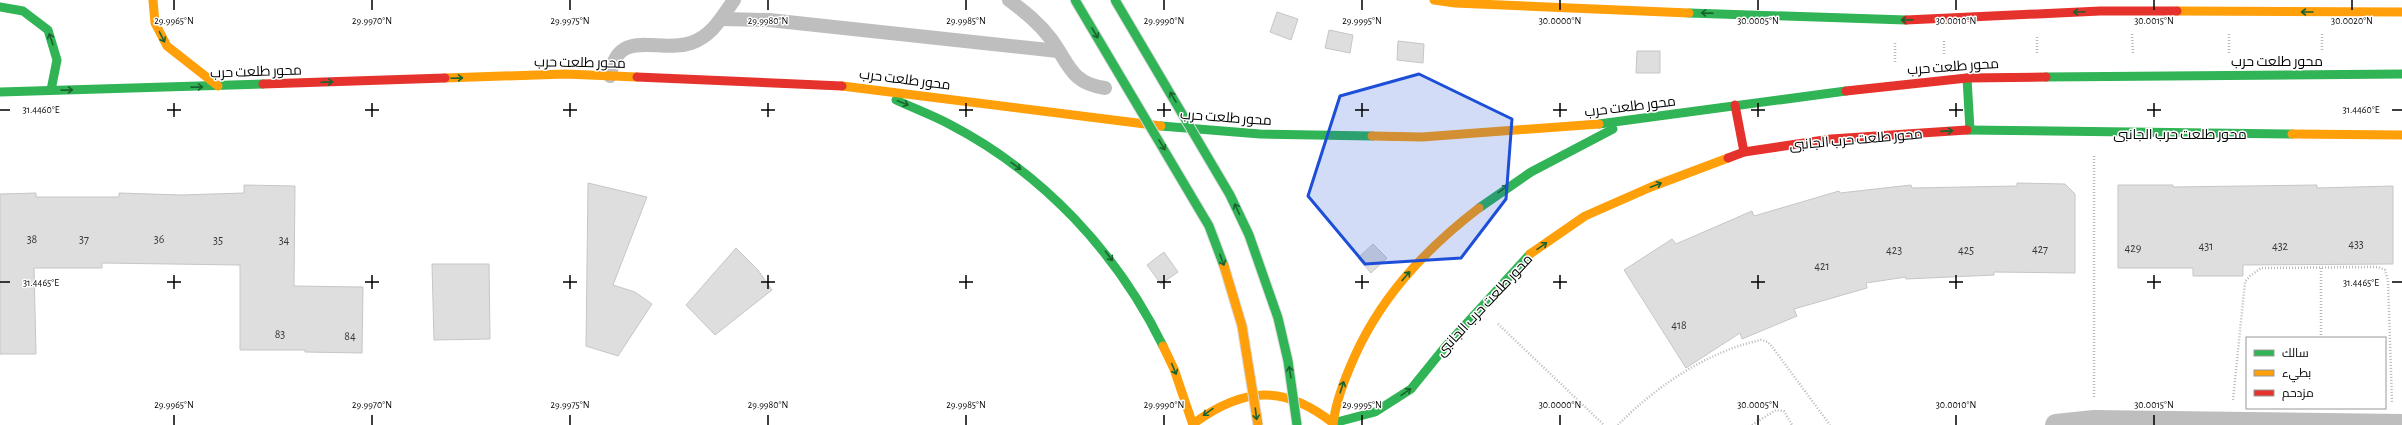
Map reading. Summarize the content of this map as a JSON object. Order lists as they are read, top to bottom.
{
  "streets": {
    "main road": ["محور طلعت حرب", "محور طلعت حرب الجانبى"]
  },
  "house_numbers": [
    "38",
    "37",
    "36",
    "35",
    "34",
    "433",
    "431",
    "432",
    "429",
    "427",
    "423",
    "425",
    "421",
    "418",
    "83",
    "84"
  ],
  "legend": ["سالك", "بطيء", "مزدحم"],
  "coordinates": [
    "29.9965°N",
    "29.9970°N",
    "29.9975°N",
    "29.9980°N",
    "29.9985°N",
    "29.9990°N",
    "29.9995°N",
    "30.0000°N",
    "30.0005°N",
    "30.0010°N",
    "30.0015°N",
    "30.0020°N",
    "31.4460°E",
    "31.4465°E"
  ]
}
